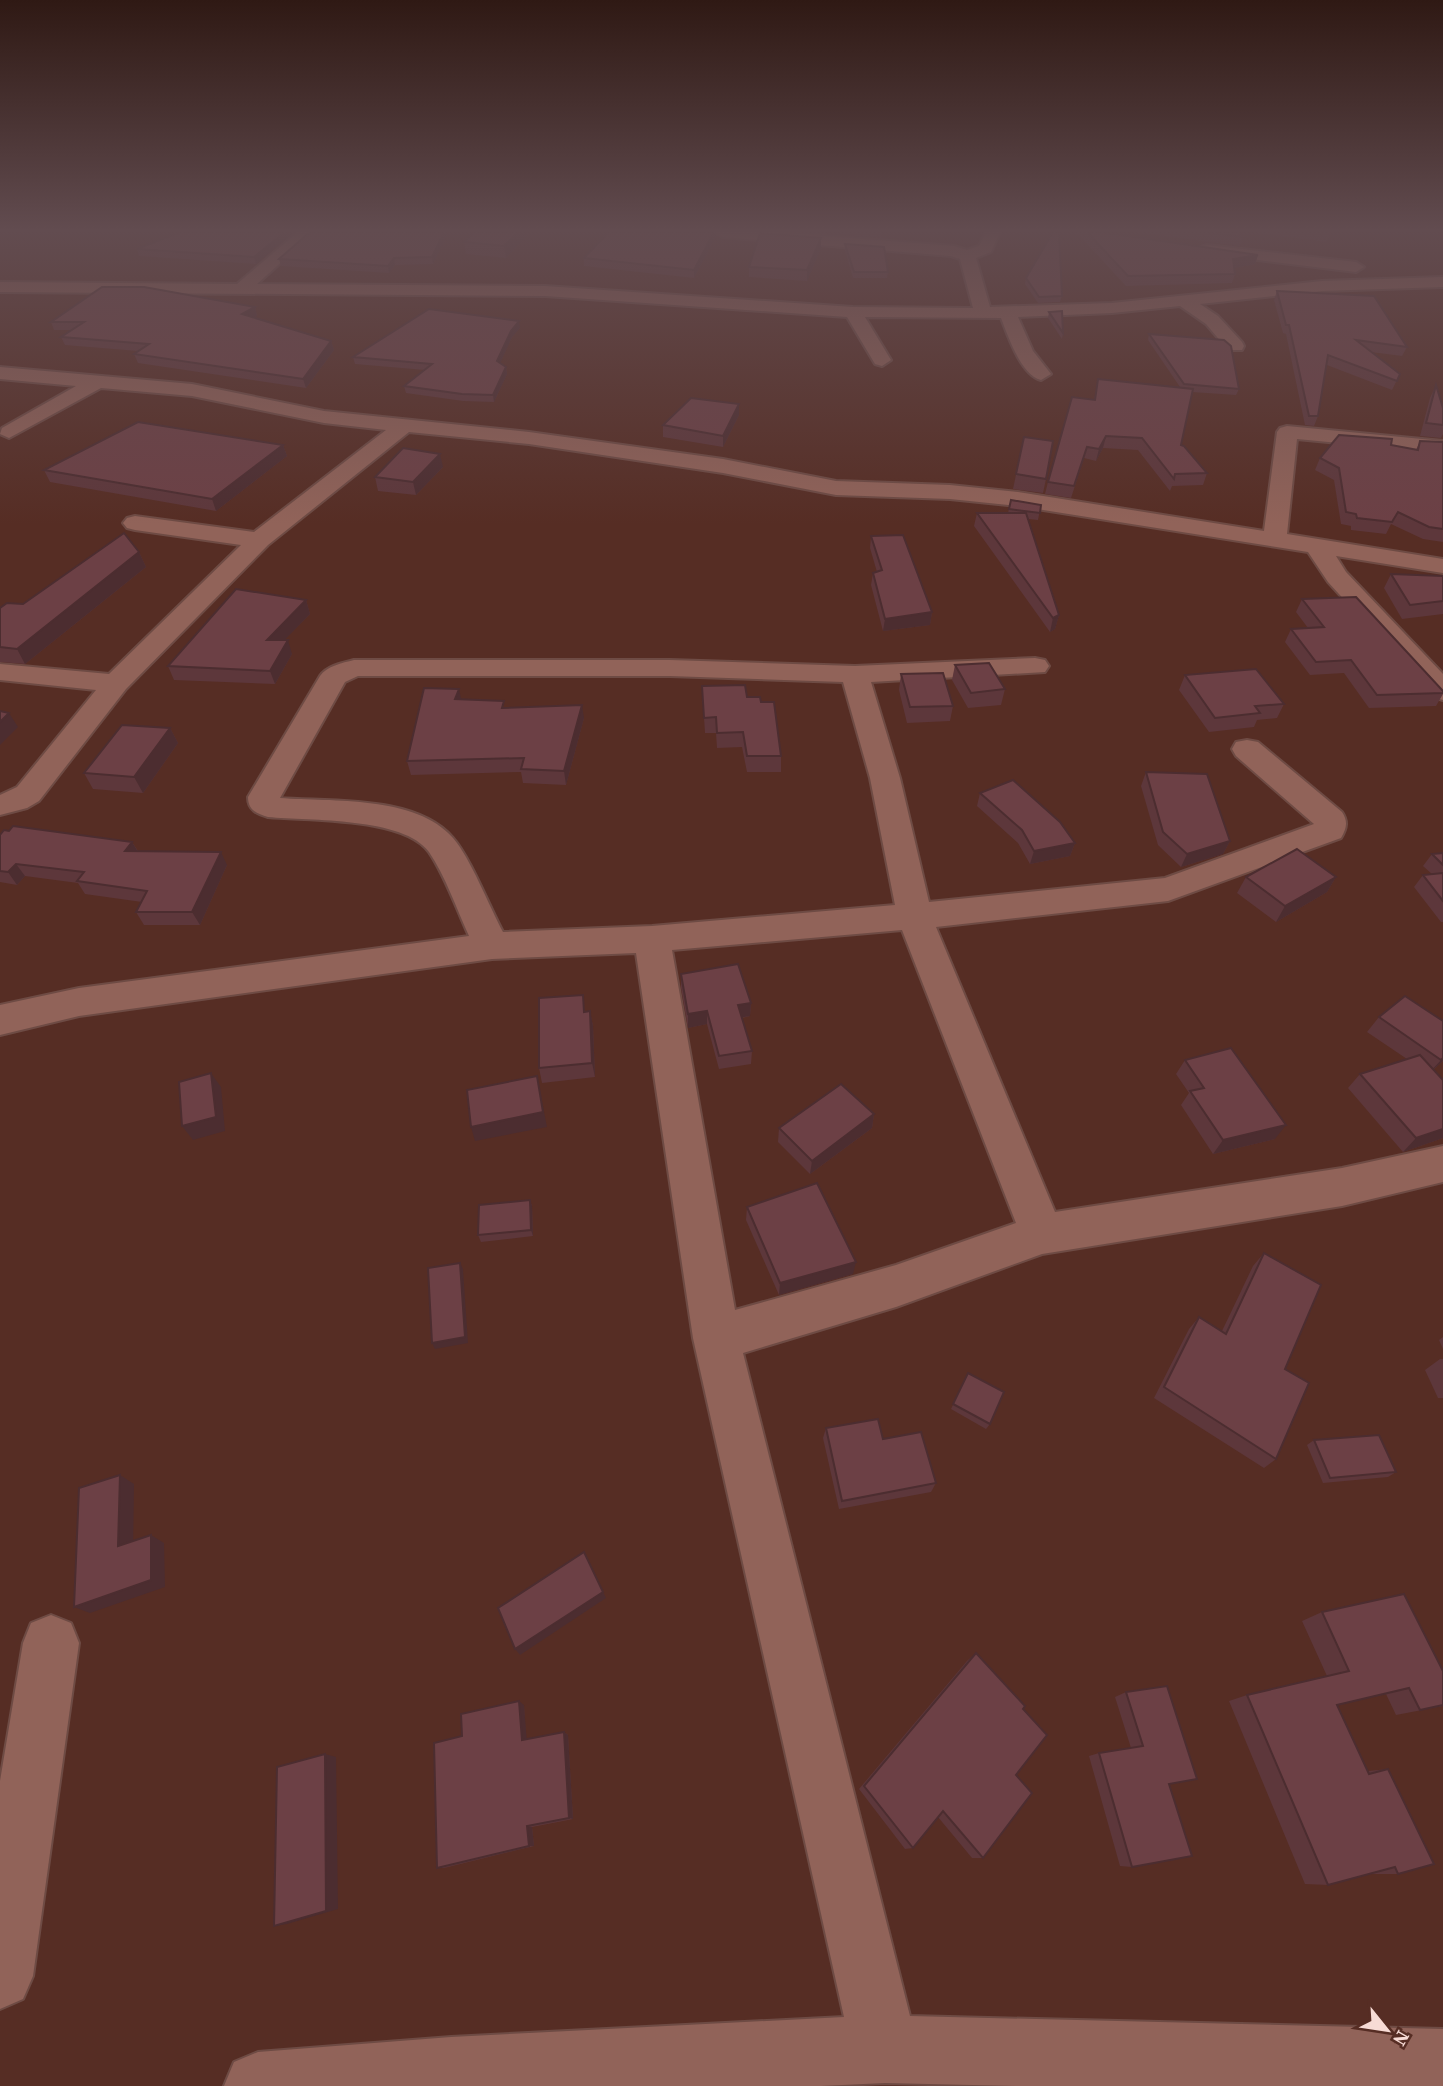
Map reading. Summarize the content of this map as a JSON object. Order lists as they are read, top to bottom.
{
  "north": "bottom right"
}
